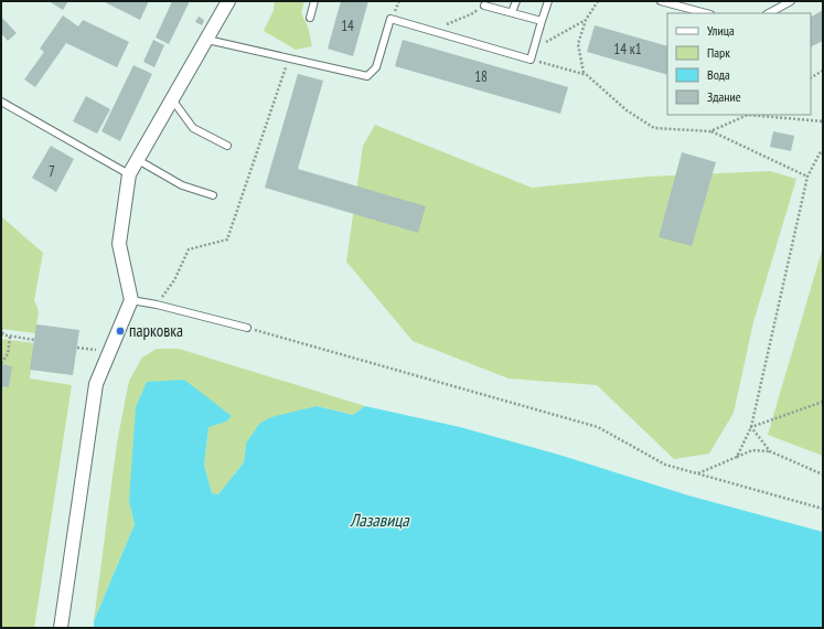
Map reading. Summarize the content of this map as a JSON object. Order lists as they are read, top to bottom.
{
  "water": ["Лазавица"],
  "places": ["парковка"],
  "house_numbers": [
    "14",
    "14 к1",
    "18",
    "7"
  ],
  "legend": [
    "Улица",
    "Парк",
    "Вода",
    "Здание"
  ]
}
